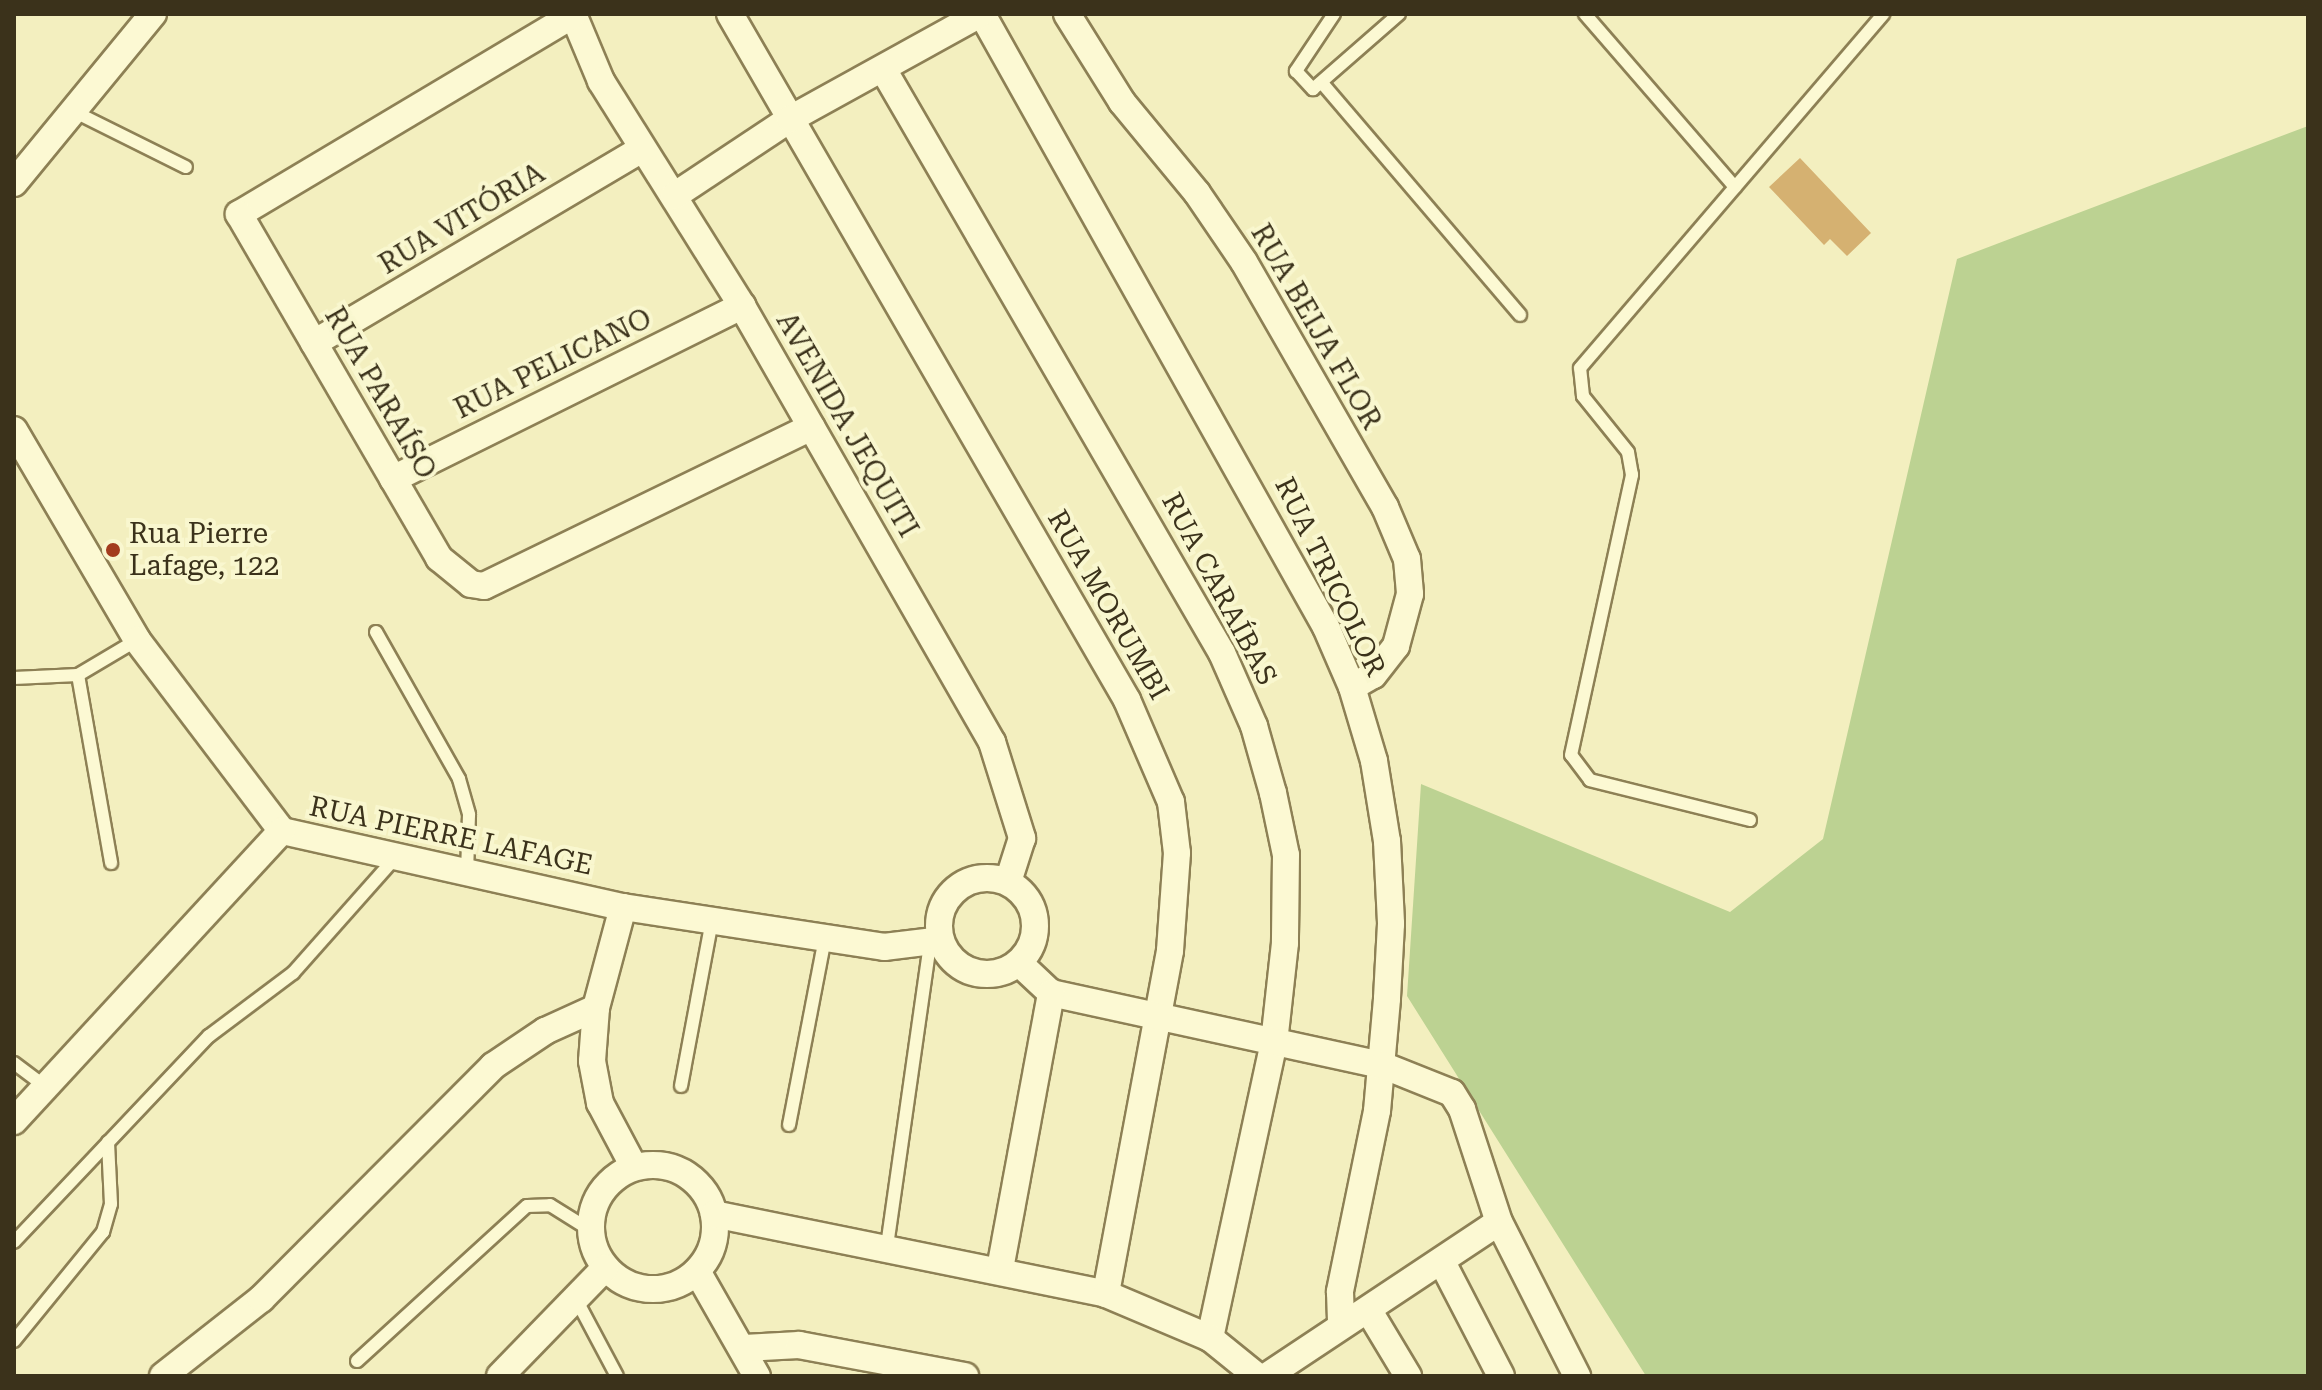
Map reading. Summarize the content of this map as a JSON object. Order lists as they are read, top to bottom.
{
  "streets": {
    "street": [
      "RUA VITÓRIA",
      "RUA BEIJA FLOR",
      "RUA PELICANO",
      "RUA PARAÍSO",
      "AVENIDA JEQUITI",
      "RUA TRICOLOR",
      "RUA CARAÍBAS",
      "RUA MORUMBI",
      "RUA PIERRE LAFAGE"
    ]
  },
  "crossings": [
    ["RUA VITÓRIA", "RUA PARAÍSO"],
    ["RUA VITÓRIA", "AVENIDA JEQUITI"],
    ["RUA BEIJA FLOR", "RUA TRICOLOR"],
    ["RUA PELICANO", "RUA PARAÍSO"],
    ["RUA PELICANO", "AVENIDA JEQUITI"],
    ["RUA PARAÍSO", "AVENIDA JEQUITI"],
    ["AVENIDA JEQUITI", "RUA PIERRE LAFAGE"]
  ],
  "places": ["Rua Pierre Lafage, 122"]
}
